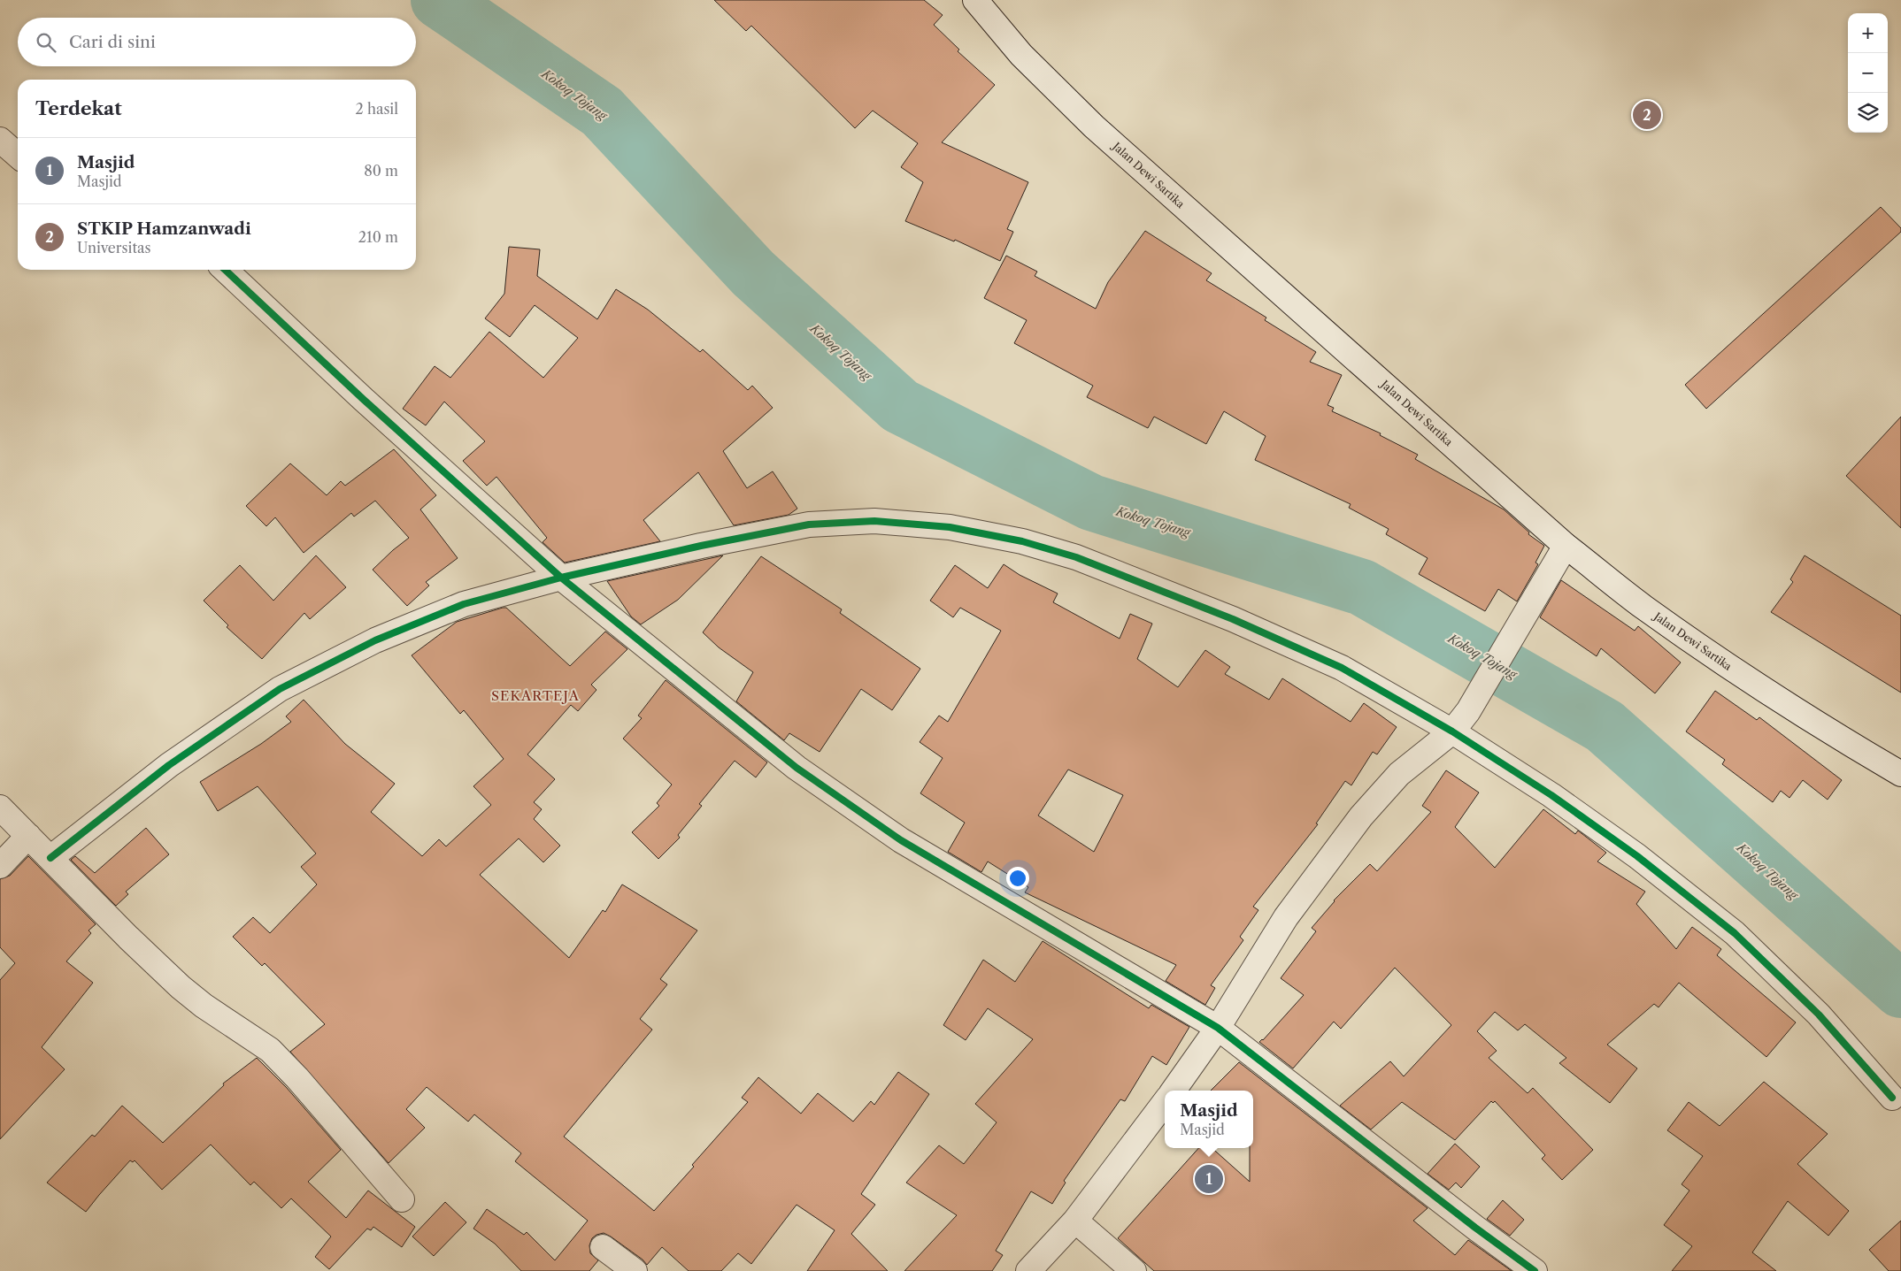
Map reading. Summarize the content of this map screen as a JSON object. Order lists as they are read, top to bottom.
{
  "streets": {
    "street": ["Jalan Dewi Sartika"]
  },
  "districts": ["SEKARTEJA"],
  "water": ["Kokoq Tojang"],
  "page": {
    "map_buttons": ["+", "−"],
    "search": "Cari di sini",
    "heading": ["Terdekat", "2 hasil"],
    "pins": ["2", "1"],
    "list": [
      {
        "mark": "1",
        "name": "Masjid",
        "note": "Masjid",
        "value": "80 m"
      },
      {
        "mark": "2",
        "name": "STKIP Hamzanwadi",
        "note": "Universitas",
        "value": "210 m"
      }
    ],
    "popup": ["Masjid", "Masjid"]
  }
}
